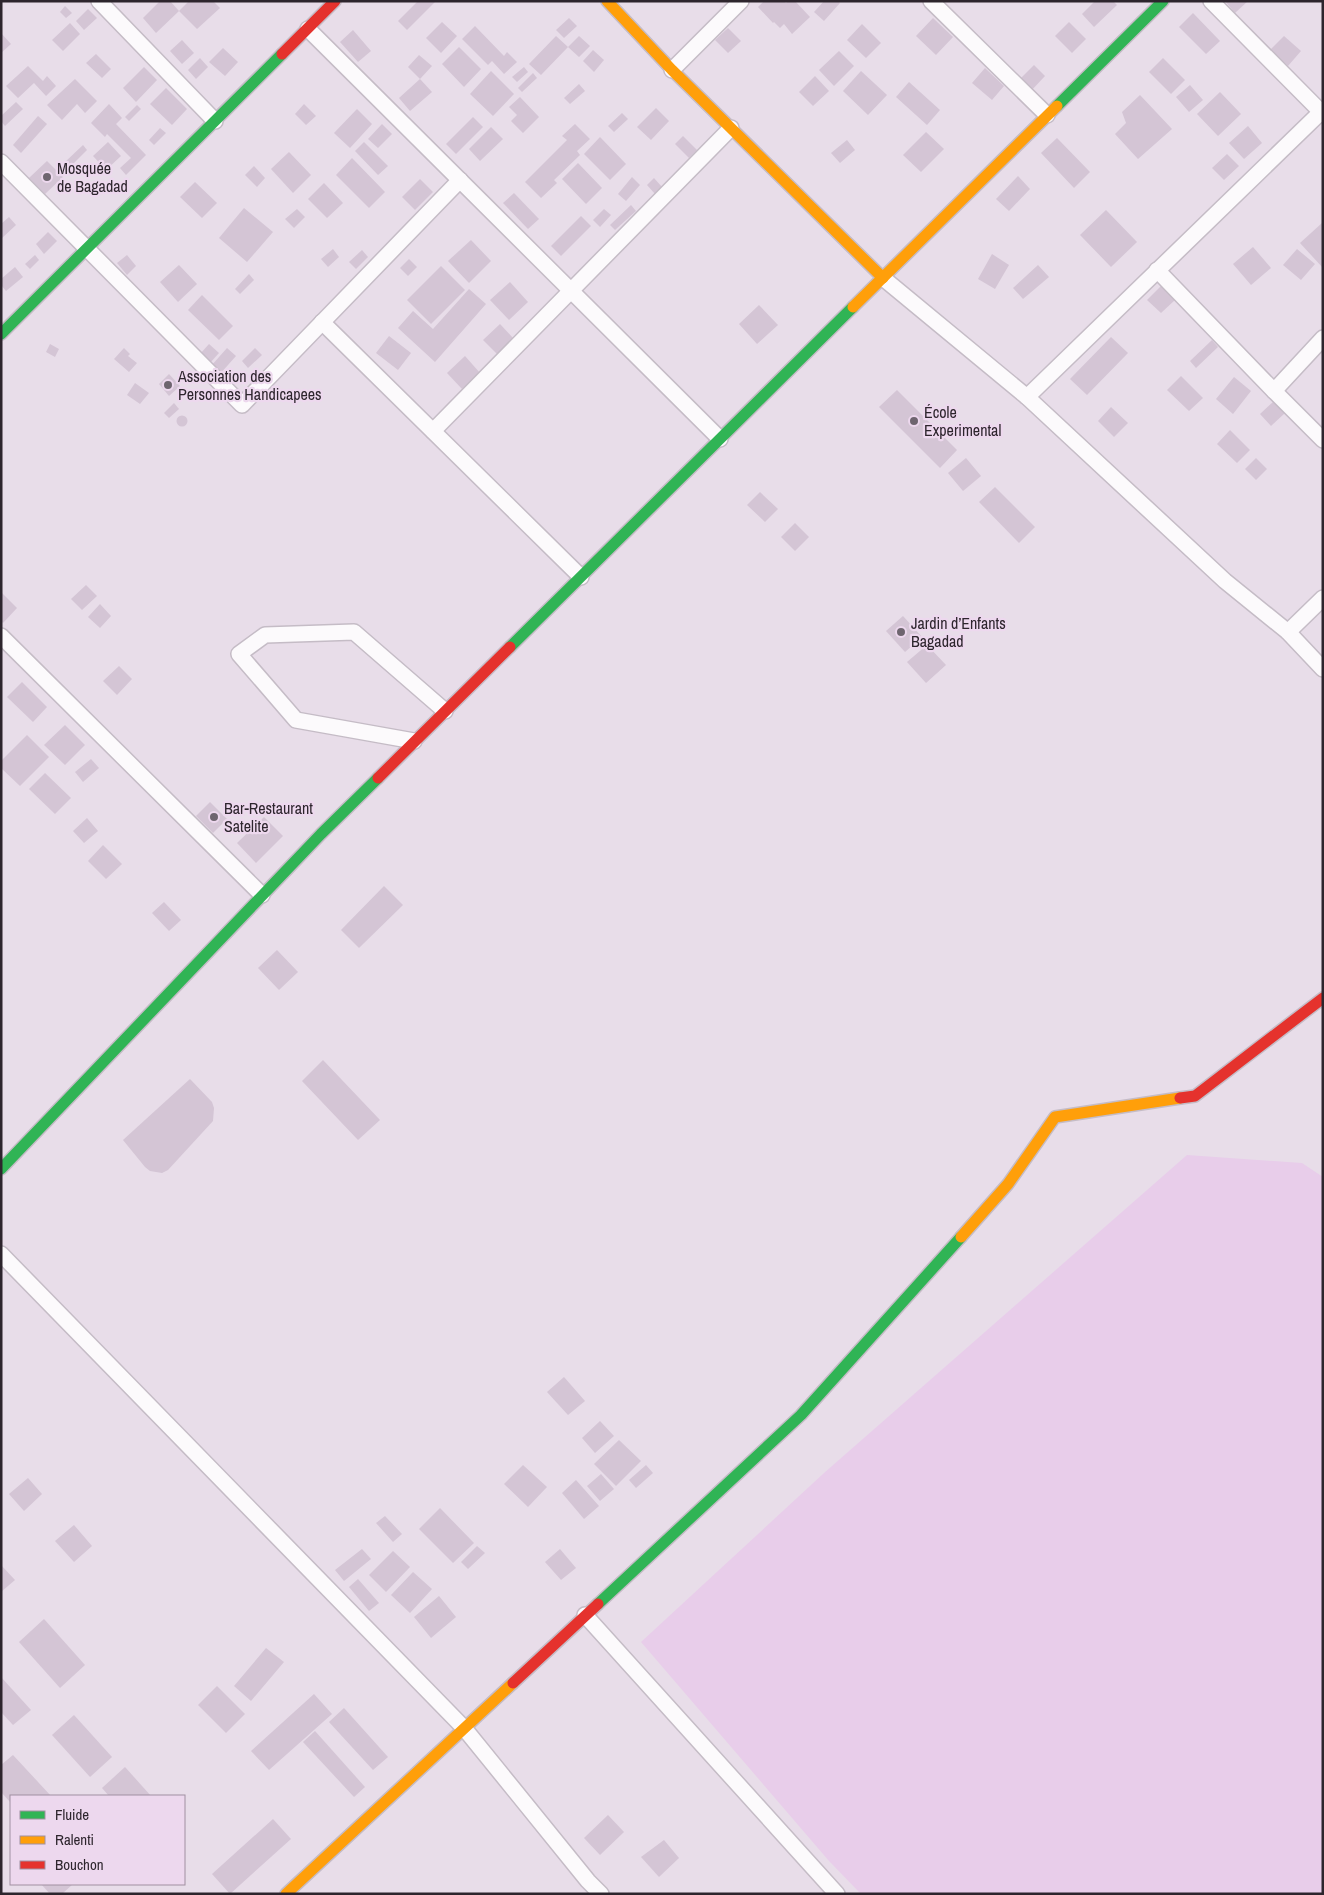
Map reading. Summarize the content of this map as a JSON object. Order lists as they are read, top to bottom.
{
  "places": [
    "Mosquée de Bagadad",
    "Association des Personnes Handicapees",
    "École Experimental",
    "Jardin d’Enfants Bagadad",
    "Bar-Restaurant Satelite"
  ],
  "legend": ["Fluide", "Ralenti", "Bouchon"]
}
